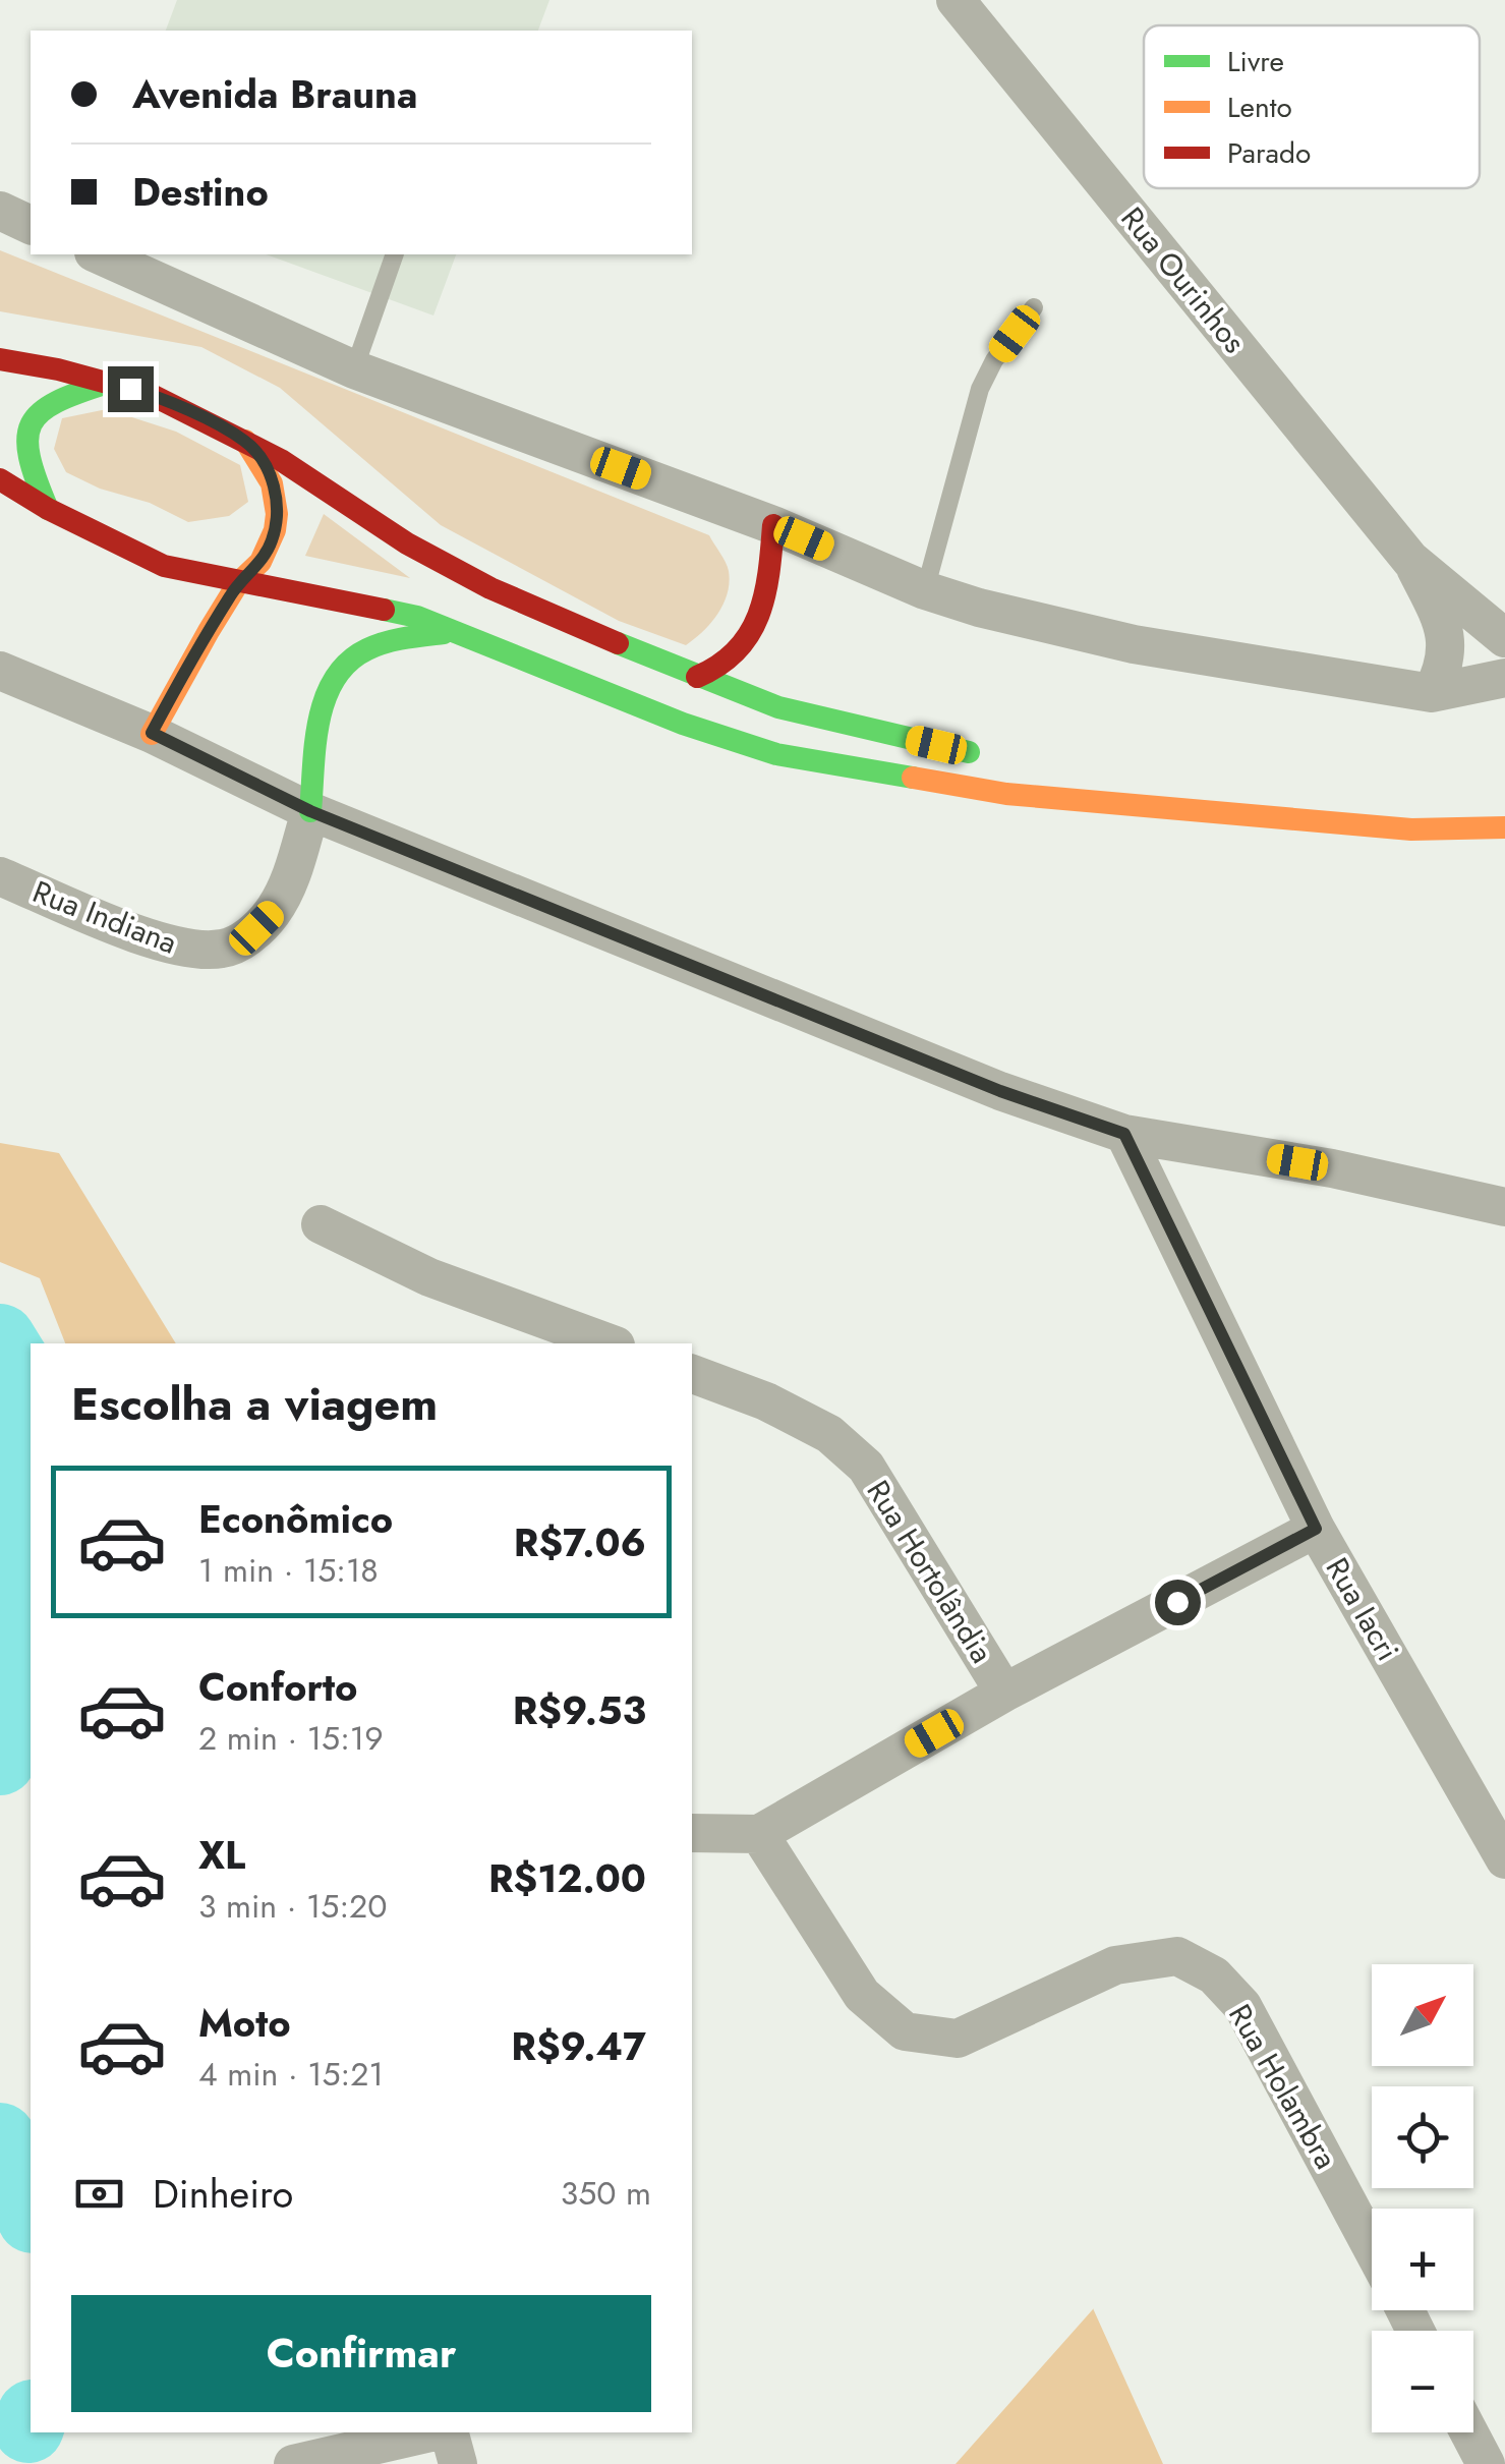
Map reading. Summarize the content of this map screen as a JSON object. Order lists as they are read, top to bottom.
{
  "streets": {
    "street": [
      "Rua Ourinhos",
      "Rua Indiana",
      "Rua Hortolândia",
      "Rua Iacri",
      "Rua Holambra"
    ]
  },
  "legend": ["Livre", "Lento", "Parado"],
  "north": "top right",
  "page": {
    "banner": ["Avenida Brauna", "Destino"],
    "heading": "Escolha a viagem",
    "list": [
      {
        "name": "Econômico",
        "note": "1 min · 15:18",
        "value": "R$7.06"
      },
      {
        "name": "Conforto",
        "note": "2 min · 15:19",
        "value": "R$9.53"
      },
      {
        "name": "XL",
        "note": "3 min · 15:20",
        "value": "R$12.00"
      },
      {
        "name": "Moto",
        "note": "4 min · 15:21",
        "value": "R$9.47"
      }
    ],
    "map_buttons": ["+", "−"],
    "pay": ["Dinheiro", "350 m"],
    "buttons": "Confirmar"
  }
}
